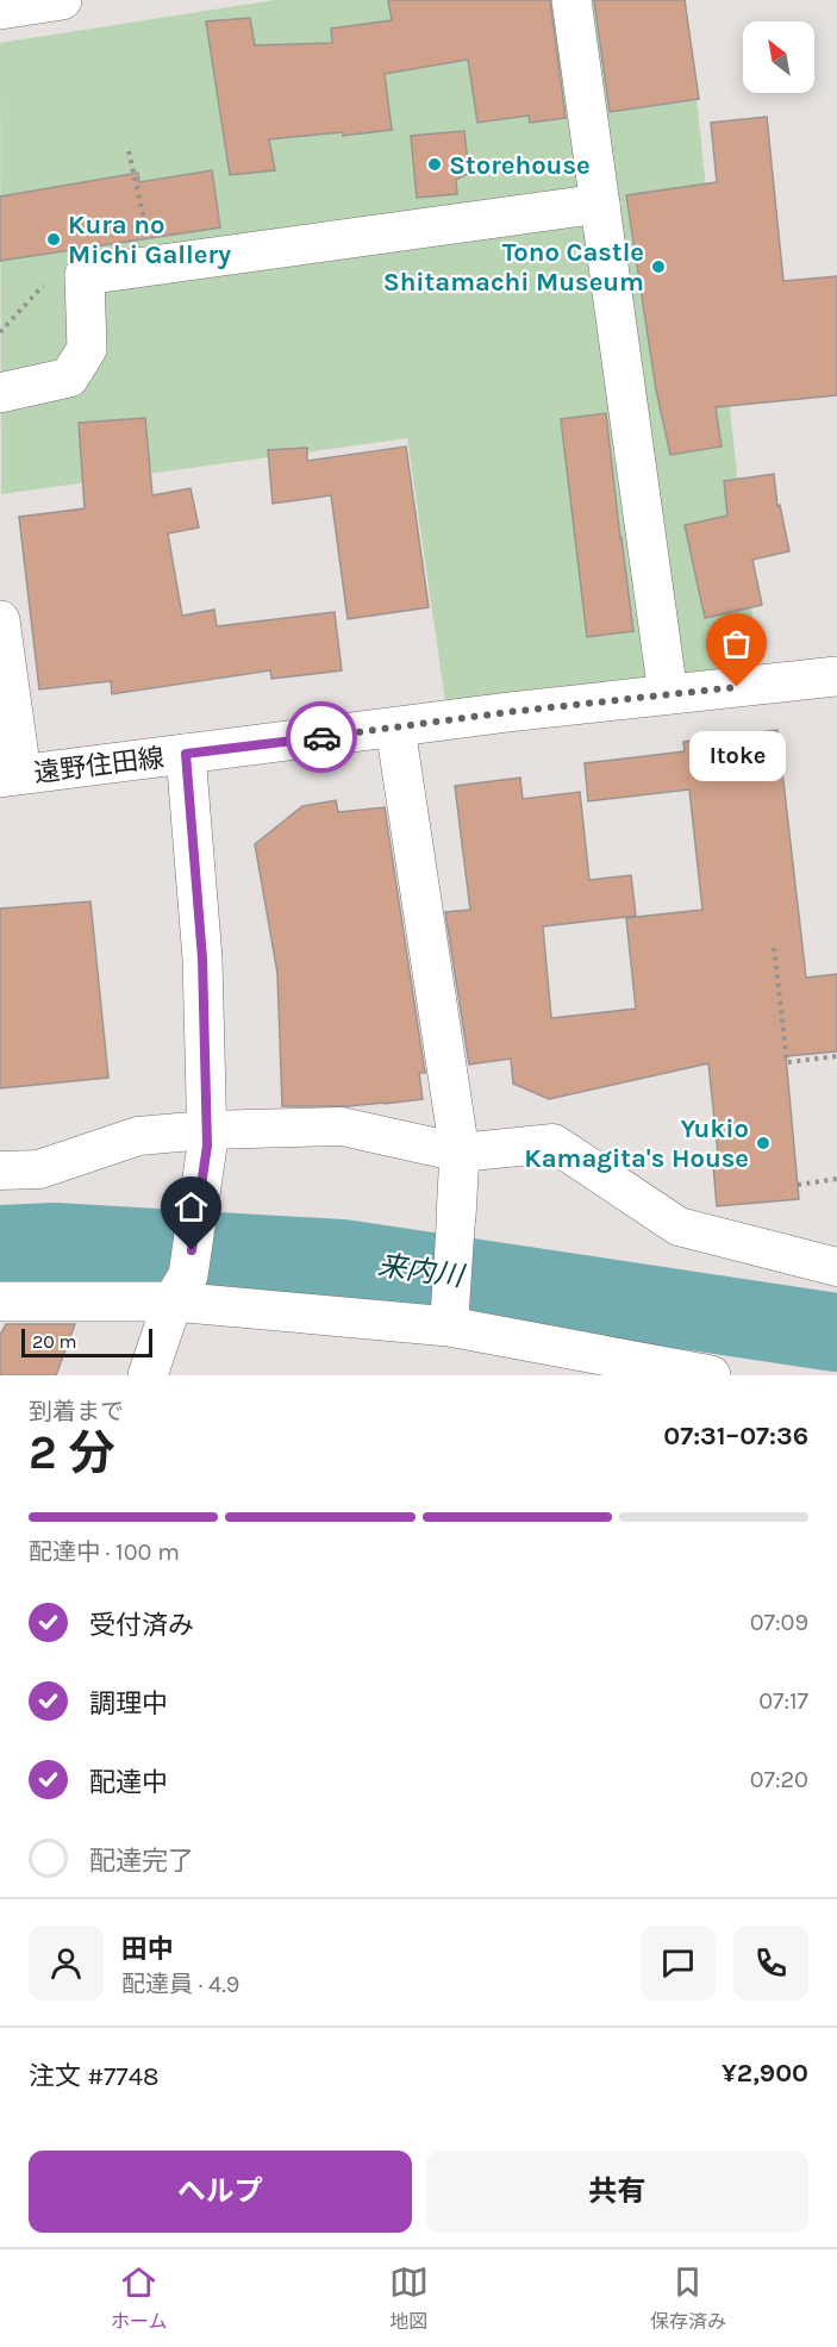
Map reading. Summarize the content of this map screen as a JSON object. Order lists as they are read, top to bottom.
{
  "streets": {
    "street": ["遠野住田線"]
  },
  "water": ["来内川"],
  "places": [
    "Storehouse",
    "Kura no Michi Gallery",
    "Tono Castle Shitamachi Museum",
    "Itoke",
    "Yukio Kamagita's House"
  ],
  "scale_bar": "20 m",
  "north": "top left",
  "page": {
    "bubble": "Itoke",
    "scale": "20 m",
    "heading": ["2 分", "到着まで", "07:31–07:36"],
    "panel": [
      "田中",
      "配達員 · 4.9",
      "注文 #7748",
      "¥2,900"
    ],
    "bar": "配達中 · 100 m",
    "list": [
      ["受付済み", "07:09"],
      ["調理中", "07:17"],
      ["配達中", "07:20"],
      "配達完了"
    ],
    "buttons": ["ヘルプ", "共有"],
    "tabs": ["ホーム", "地図", "保存済み"]
  }
}
